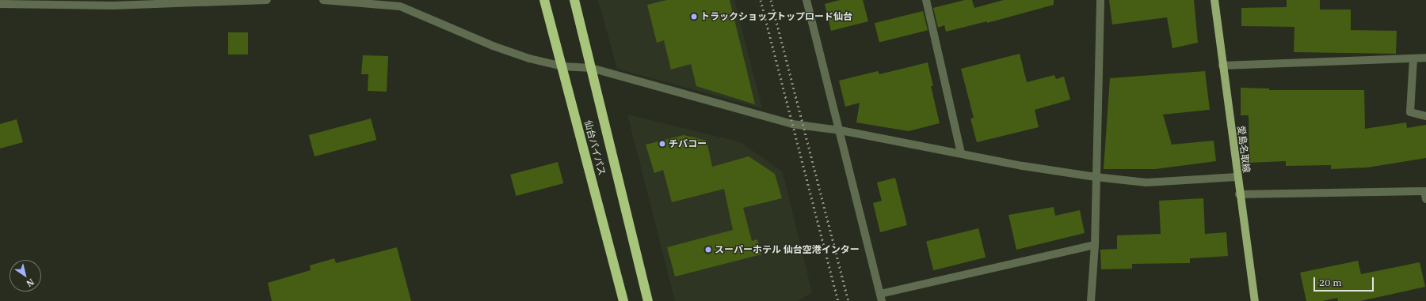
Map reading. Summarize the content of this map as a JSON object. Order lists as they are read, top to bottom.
{
  "streets": {
    "highway": ["仙台バイパス"],
    "main road": ["愛島名取線"]
  },
  "places": ["トラックショップトップロード仙台", "チバコー", "スーパーホテル 仙台空港インター"],
  "scale_bar": "20 m",
  "north": "bottom right"
}
